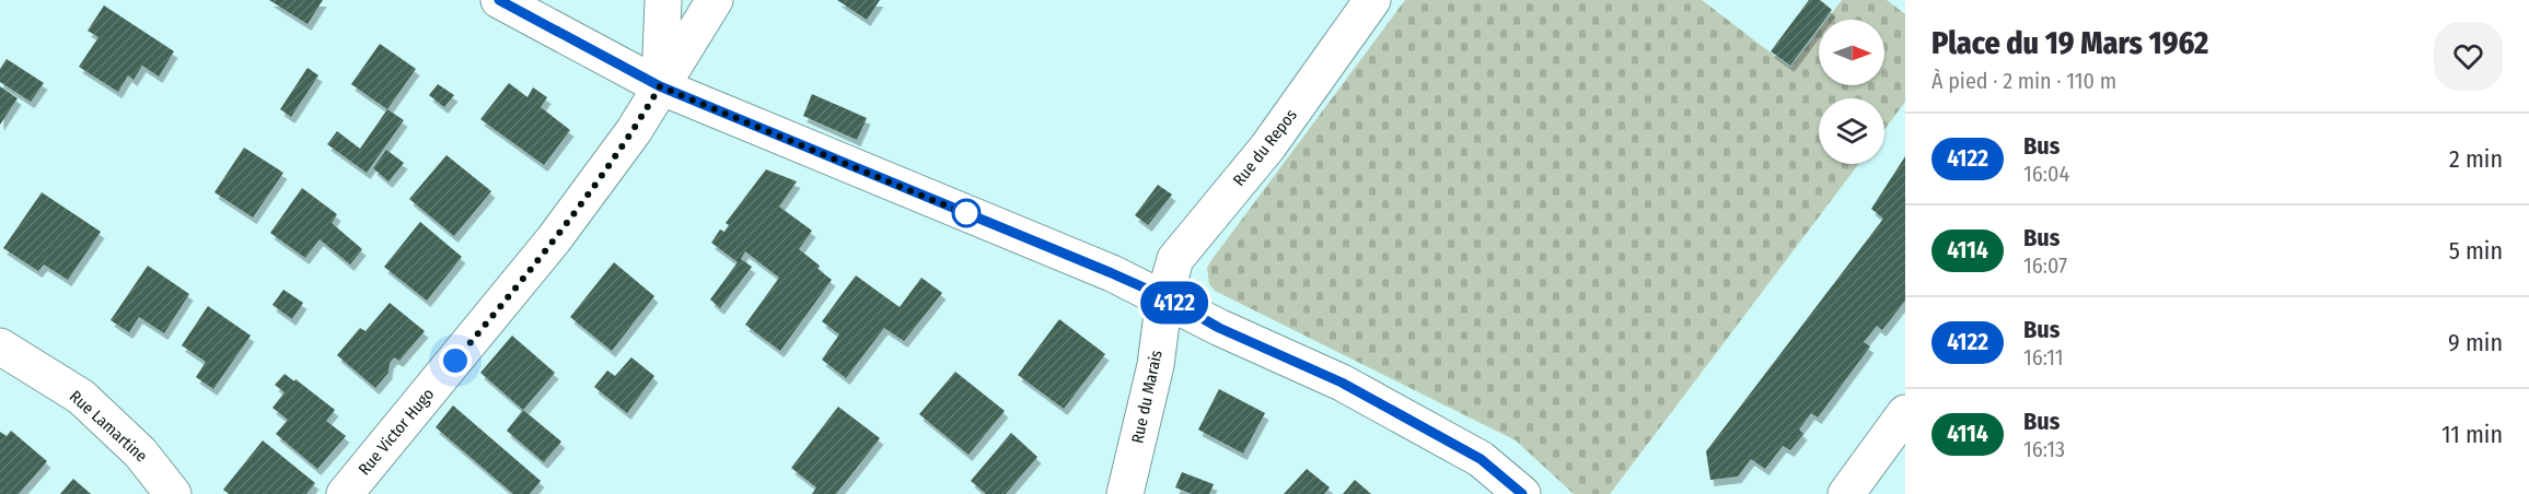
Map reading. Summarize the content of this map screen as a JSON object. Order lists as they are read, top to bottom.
{
  "streets": {
    "street": [
      "Rue du Repos",
      "Rue du Marais",
      "Rue Lamartine",
      "Rue Victor Hugo"
    ]
  },
  "crossings": [
    ["Rue du Repos", "Rue du Marais"]
  ],
  "lines": ["bus line 4122"],
  "north": "right",
  "page": {
    "on_map": "4122",
    "heading": ["Place du 19 Mars 1962", "À pied · 2 min · 110 m"],
    "list": [
      {
        "mark": "4122",
        "name": "Bus",
        "note": "16:04",
        "value": "2 min"
      },
      {
        "mark": "4114",
        "name": "Bus",
        "note": "16:07",
        "value": "5 min"
      },
      {
        "mark": "4122",
        "name": "Bus",
        "note": "16:11",
        "value": "9 min"
      },
      {
        "mark": "4114",
        "name": "Bus",
        "note": "16:13",
        "value": "11 min"
      }
    ]
  }
}
